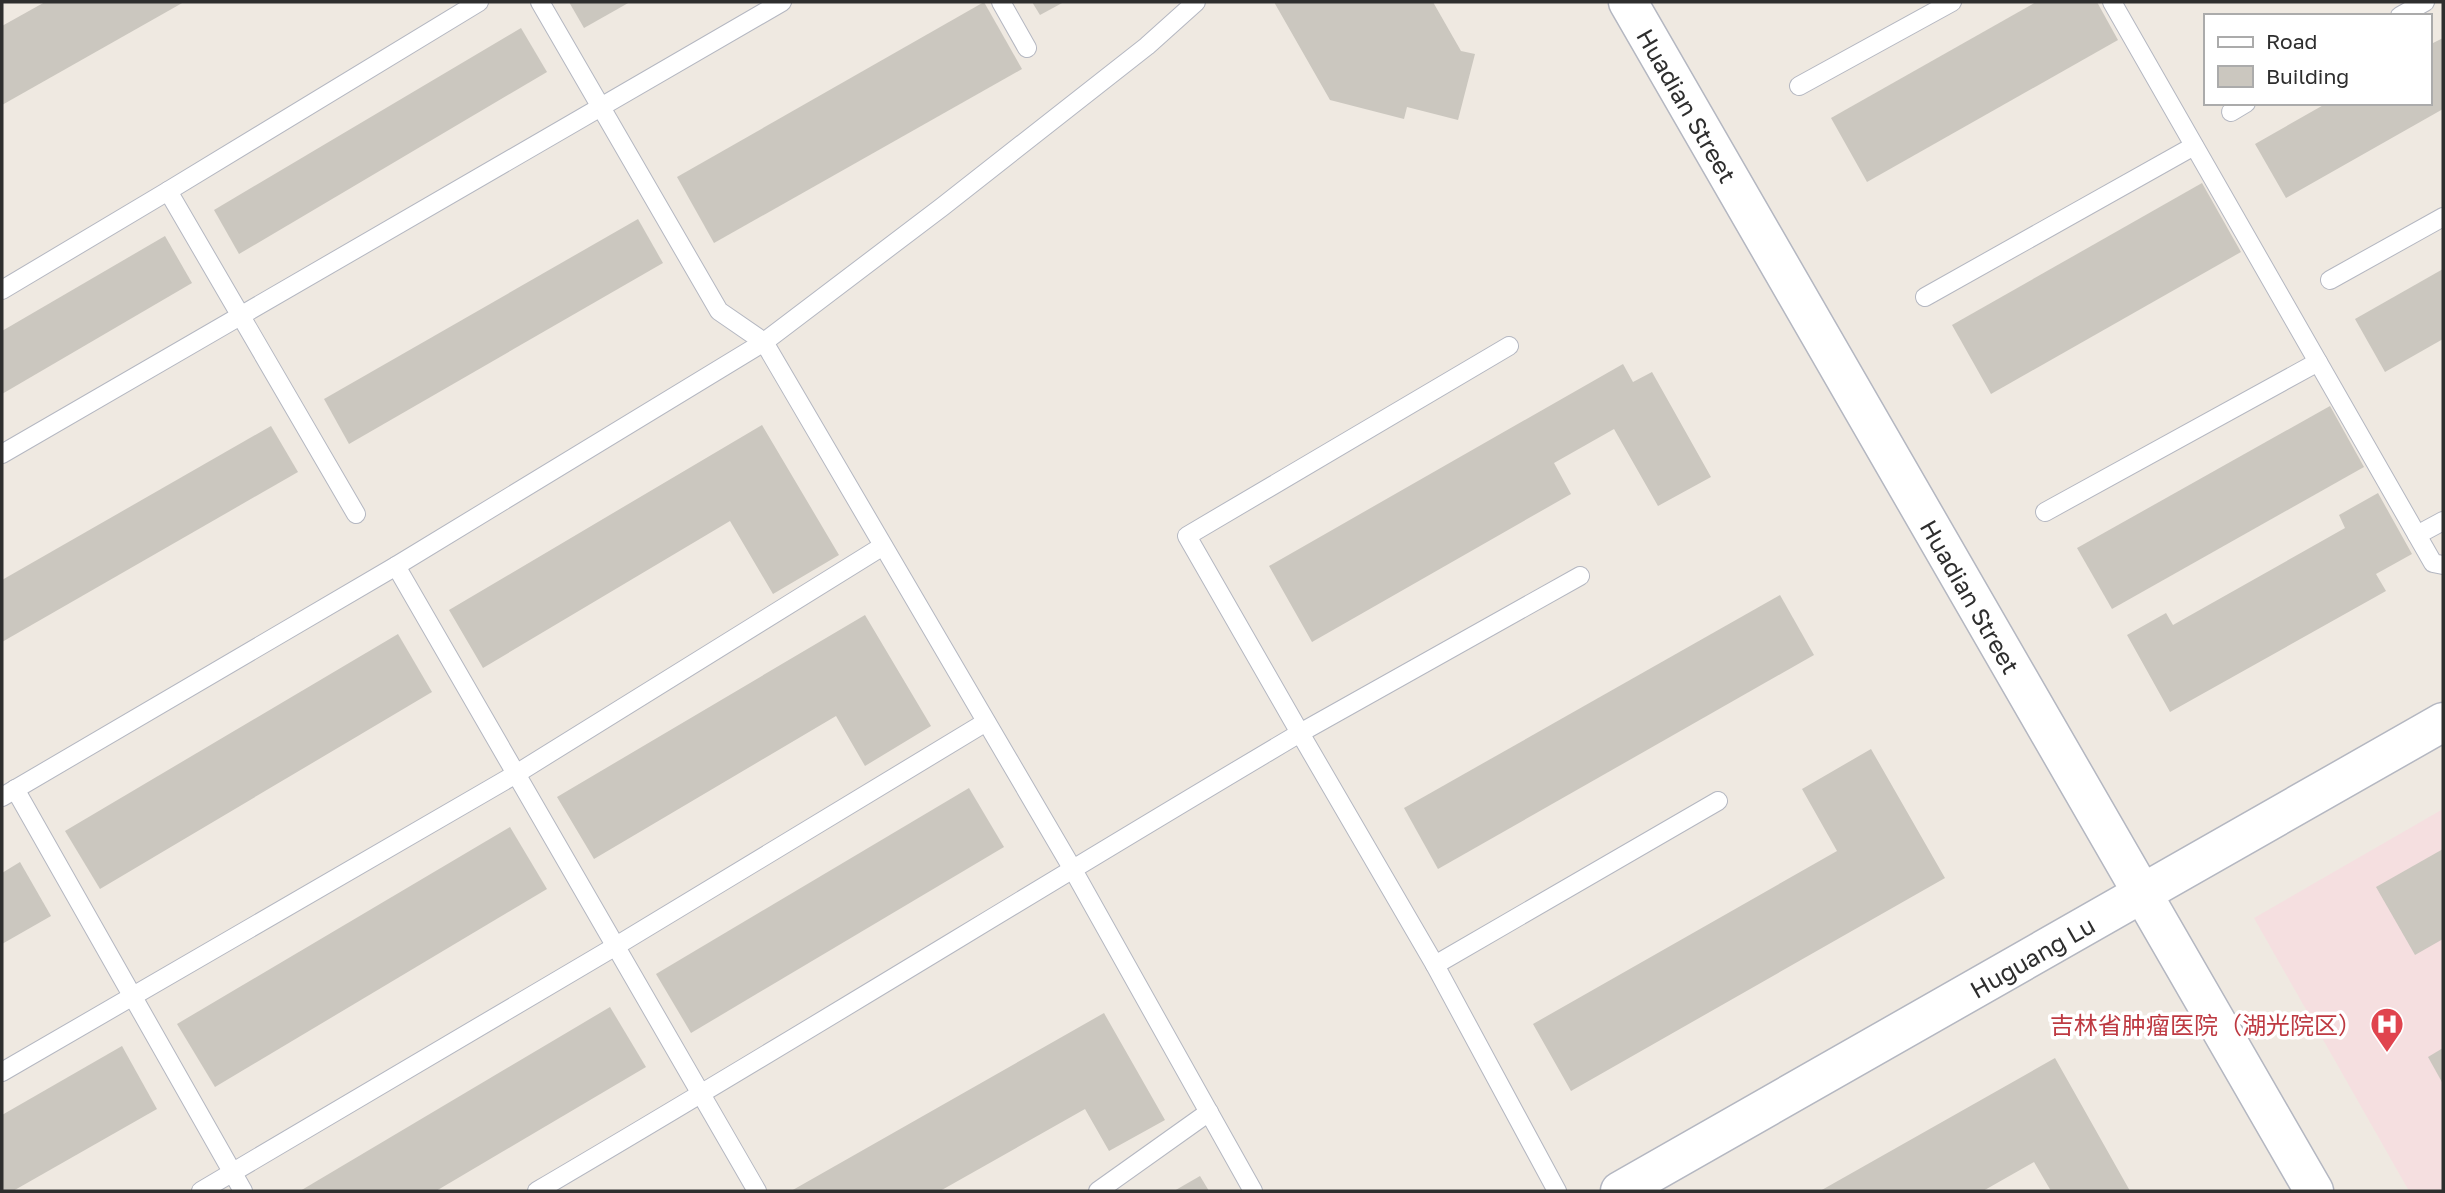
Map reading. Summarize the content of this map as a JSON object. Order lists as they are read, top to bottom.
{
  "streets": {
    "street": ["Huadian Street", "Huguang Lu"]
  },
  "crossings": [
    ["Huadian Street", "Huguang Lu"]
  ],
  "places": {
    "hospital": ["吉林省肿瘤医院（湖光院区）"]
  },
  "legend": ["Road", "Building"]
}
